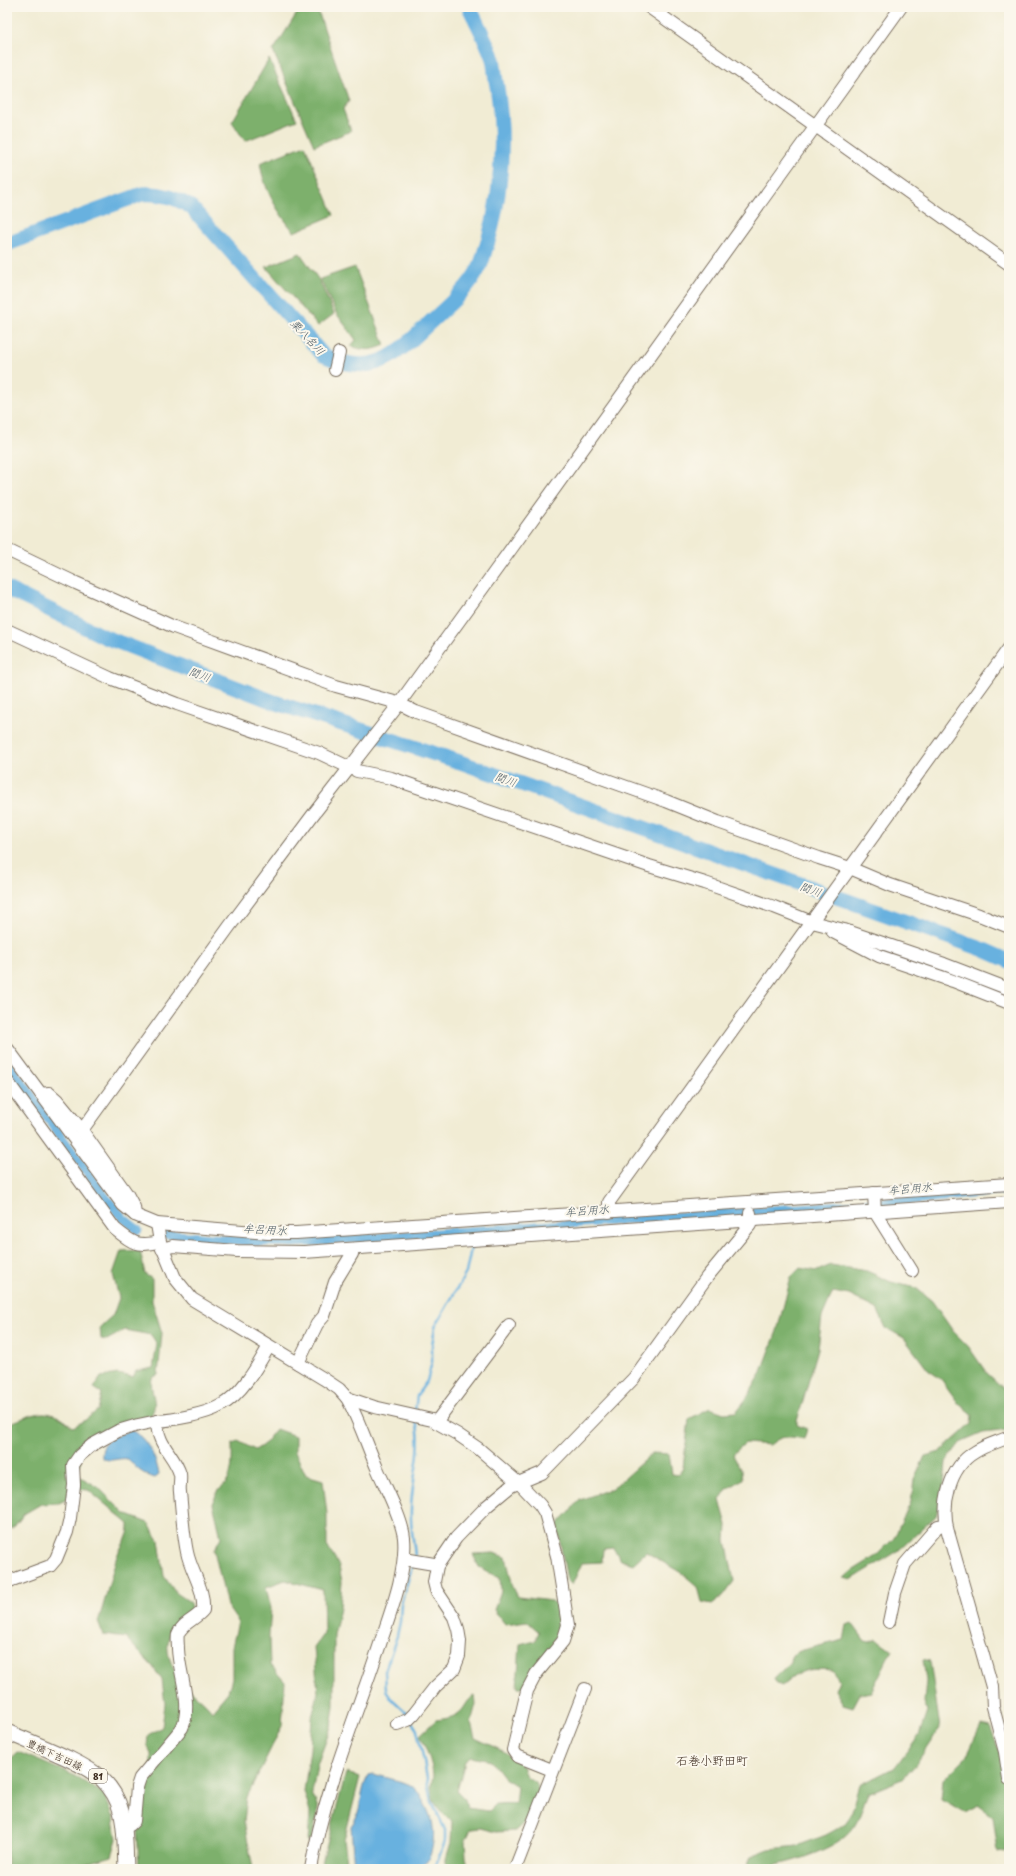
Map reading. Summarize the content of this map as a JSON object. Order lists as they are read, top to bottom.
{
  "streets": {
    "main road": ["豊橋下吉田線", "81"]
  },
  "districts": ["石巻小野田町"],
  "water": ["栗八名川", "間川", "牟呂用水"]
}
